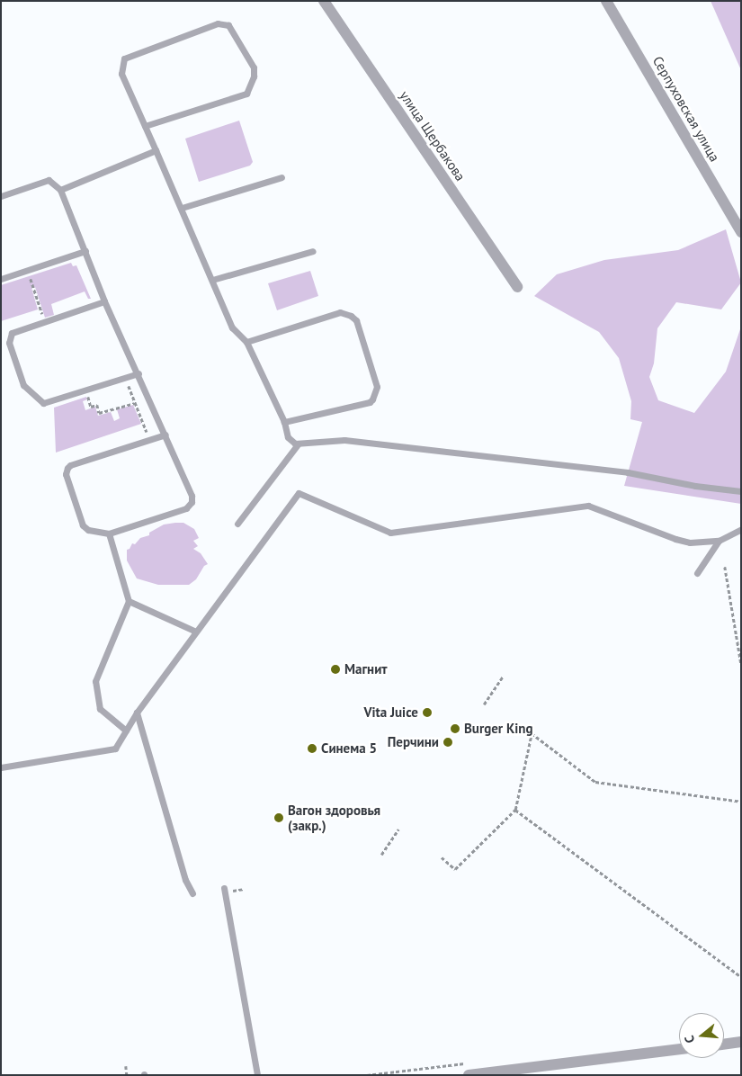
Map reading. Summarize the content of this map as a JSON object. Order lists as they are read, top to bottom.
{
  "streets": {
    "street": ["Серпуховская улица", "улица Щербакова"]
  },
  "places": [
    "Магнит",
    "Vita Juice",
    "Burger King",
    "Перчини",
    "Синема 5",
    "Вагон здоровья (закр.)"
  ],
  "north": "left"
}
